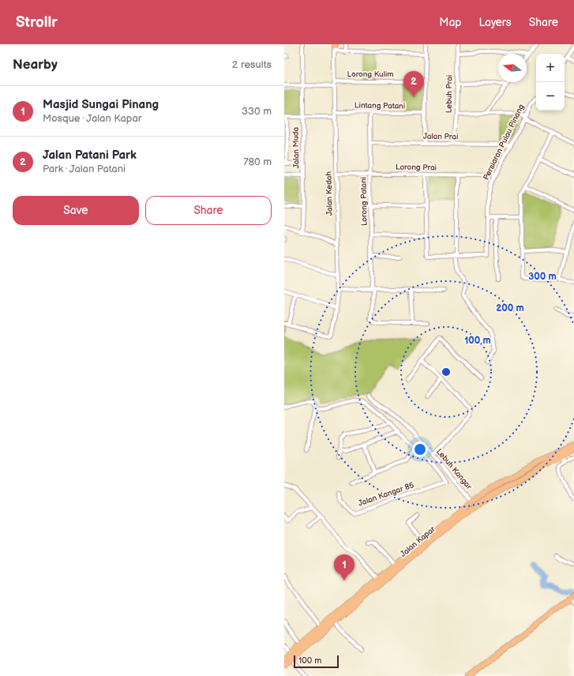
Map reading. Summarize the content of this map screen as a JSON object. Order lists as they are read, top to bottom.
{
  "streets": {
    "main road": ["Jalan Kapar"],
    "street": [
      "Lorong Kulim",
      "Lebuh Prai",
      "Lintang Patani",
      "Jalan Prai",
      "Persiaran Pulau Pinang",
      "Jalan Muda",
      "Lorong Prai",
      "Jalan Kedah",
      "Lorong Patani",
      "Lebuh Kangar",
      "Jalan Kangar 85"
    ]
  },
  "crossings": [
    ["Lorong Kulim", "Jalan Kedah"],
    ["Lebuh Prai", "Jalan Prai"],
    ["Lintang Patani", "Jalan Kedah"],
    ["Lintang Patani", "Lorong Patani"],
    ["Jalan Prai", "Persiaran Pulau Pinang"],
    ["Jalan Prai", "Lorong Patani"],
    ["Persiaran Pulau Pinang", "Lorong Prai"],
    ["Lorong Prai", "Jalan Kedah"],
    ["Lorong Prai", "Lorong Patani"],
    ["Lebuh Kangar", "Jalan Kapar"]
  ],
  "scale_bar": "100 m",
  "north": "left",
  "page": {
    "header": "Strollr",
    "nav": ["Map", "Layers", "Share"],
    "heading": ["Nearby", "2 results"],
    "map_buttons": ["+", "−"],
    "pins": ["2", "1"],
    "list": [
      {
        "mark": "1",
        "name": "Masjid Sungai Pinang",
        "note": "Mosque · Jalan Kapar",
        "value": "330 m"
      },
      {
        "mark": "2",
        "name": "Jalan Patani Park",
        "note": "Park · Jalan Patani",
        "value": "780 m"
      }
    ],
    "buttons": ["Save", "Share"],
    "scale": "100 m"
  },
  "rings": ["300 m", "200 m", "100 m"]
}
